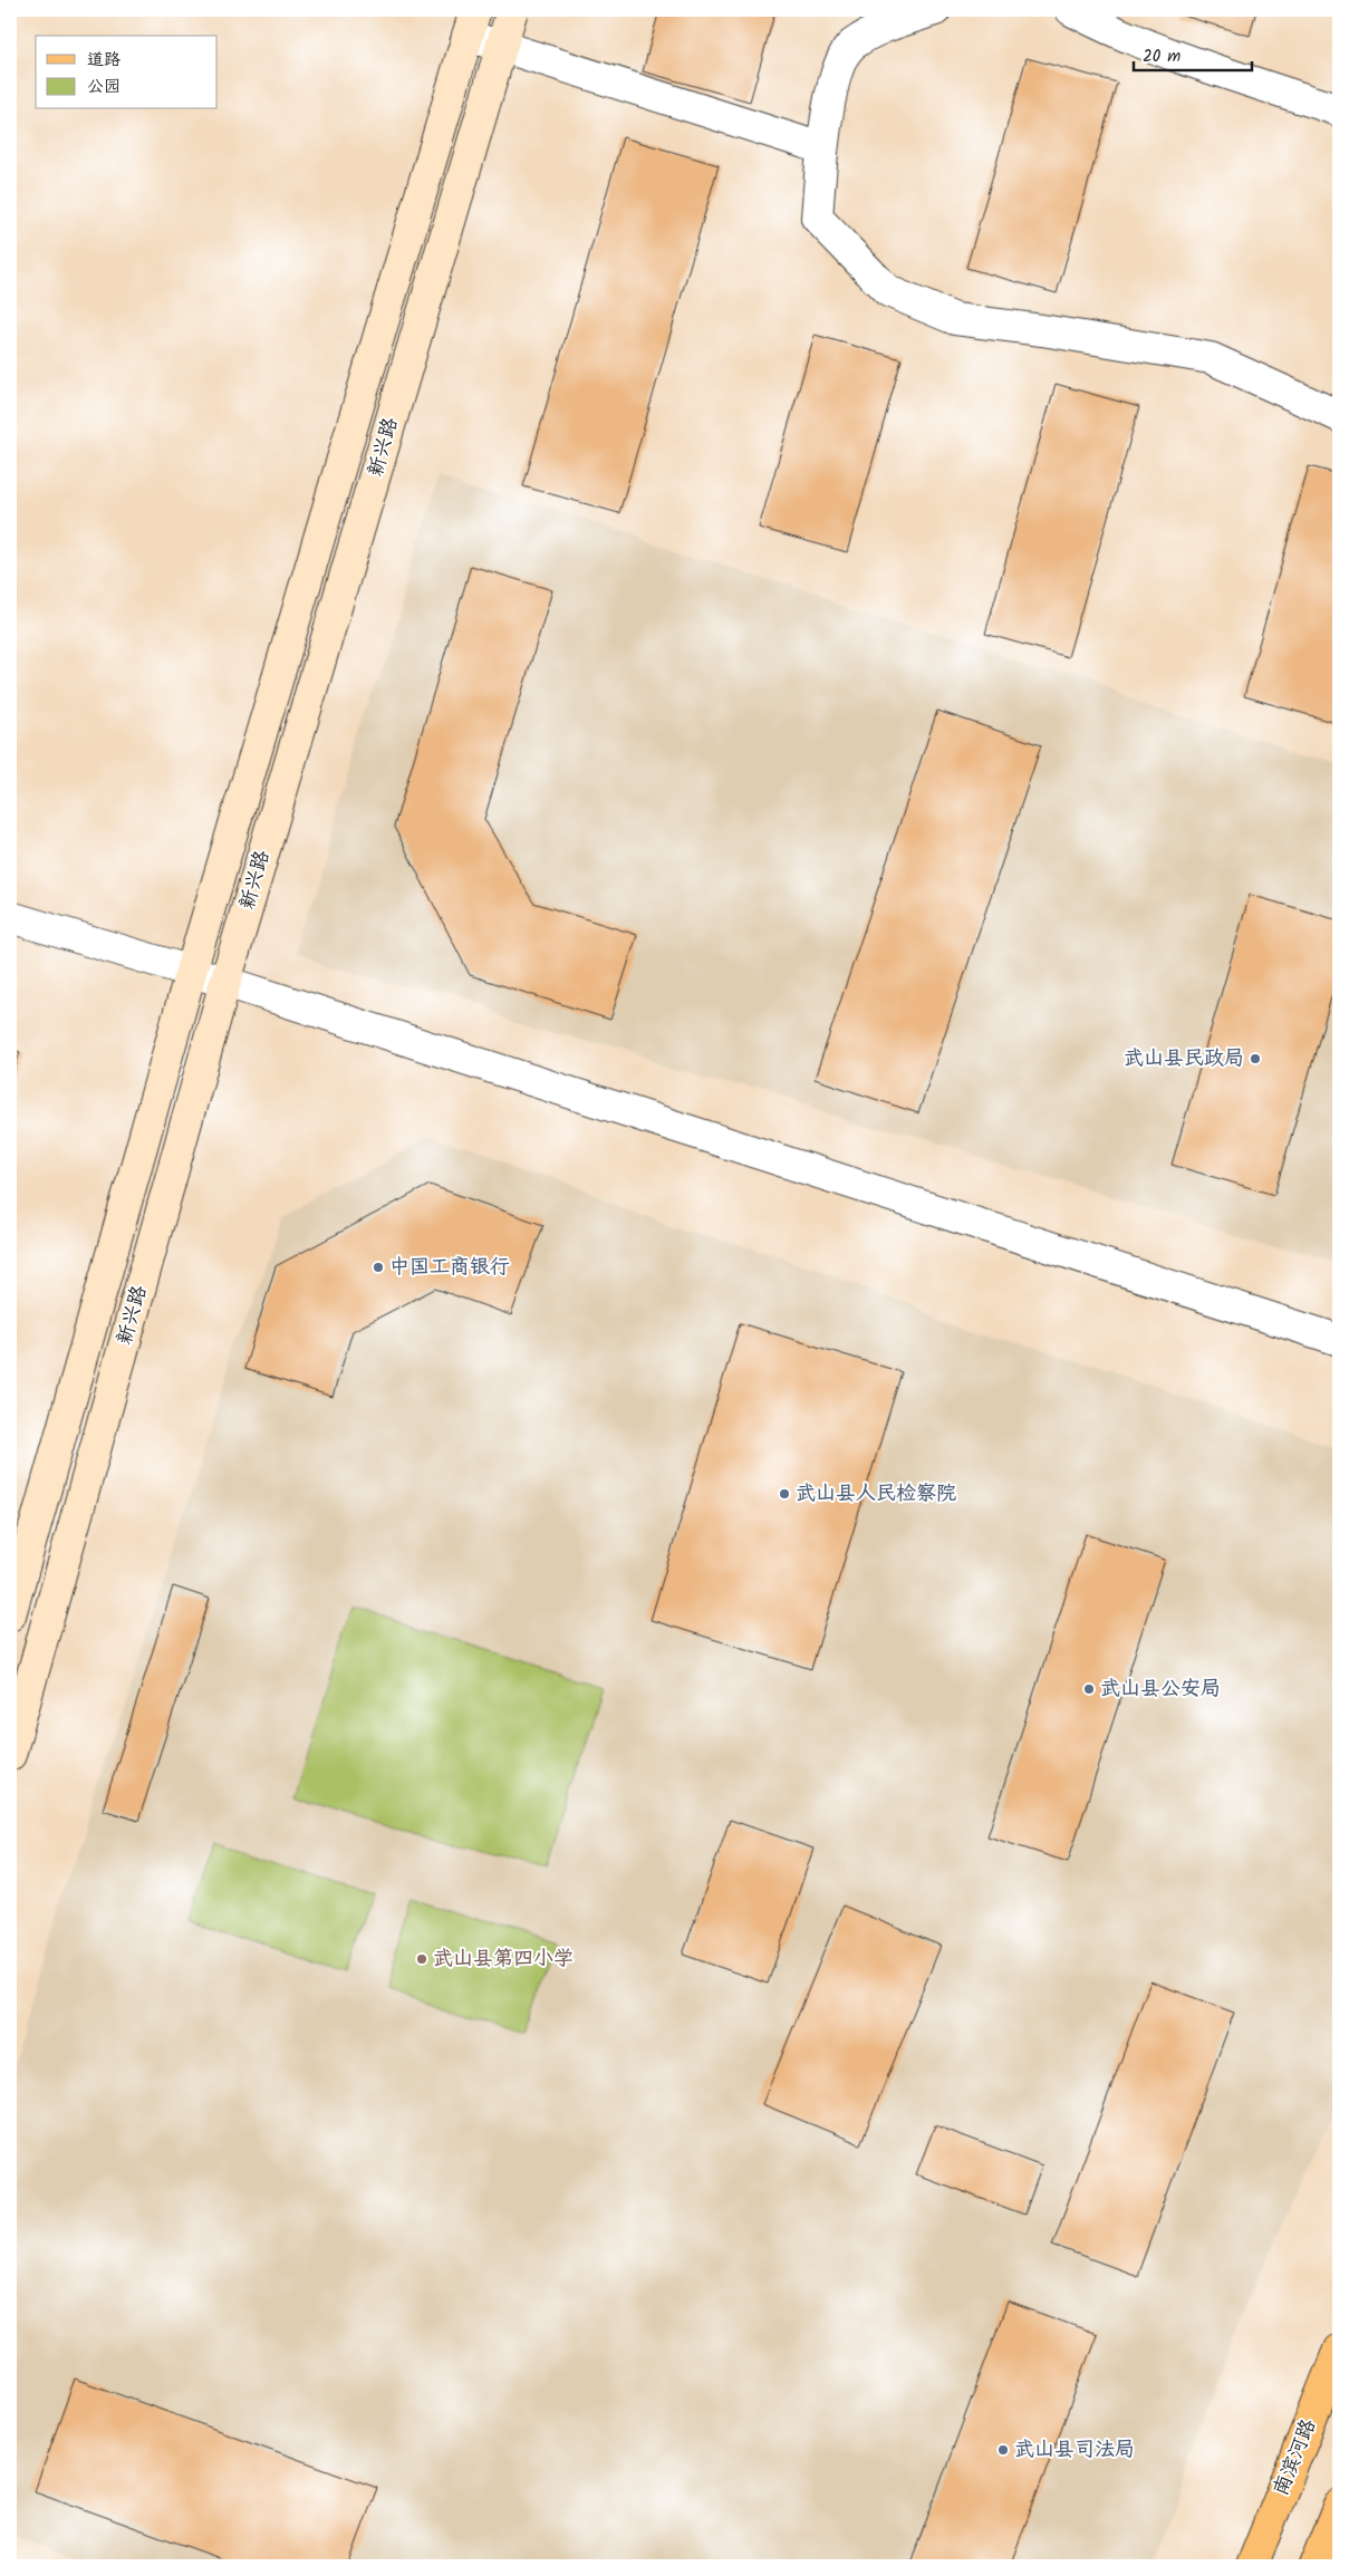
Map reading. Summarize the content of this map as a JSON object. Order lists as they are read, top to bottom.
{
  "streets": {
    "main road": ["新兴路", "南滨河路"]
  },
  "places": [
    "武山县民政局",
    "中国工商银行",
    "武山县人民检察院",
    "武山县公安局",
    "武山县第四小学",
    "武山县司法局"
  ],
  "legend": ["道路", "公园"],
  "scale_bar": "20 m"
}
